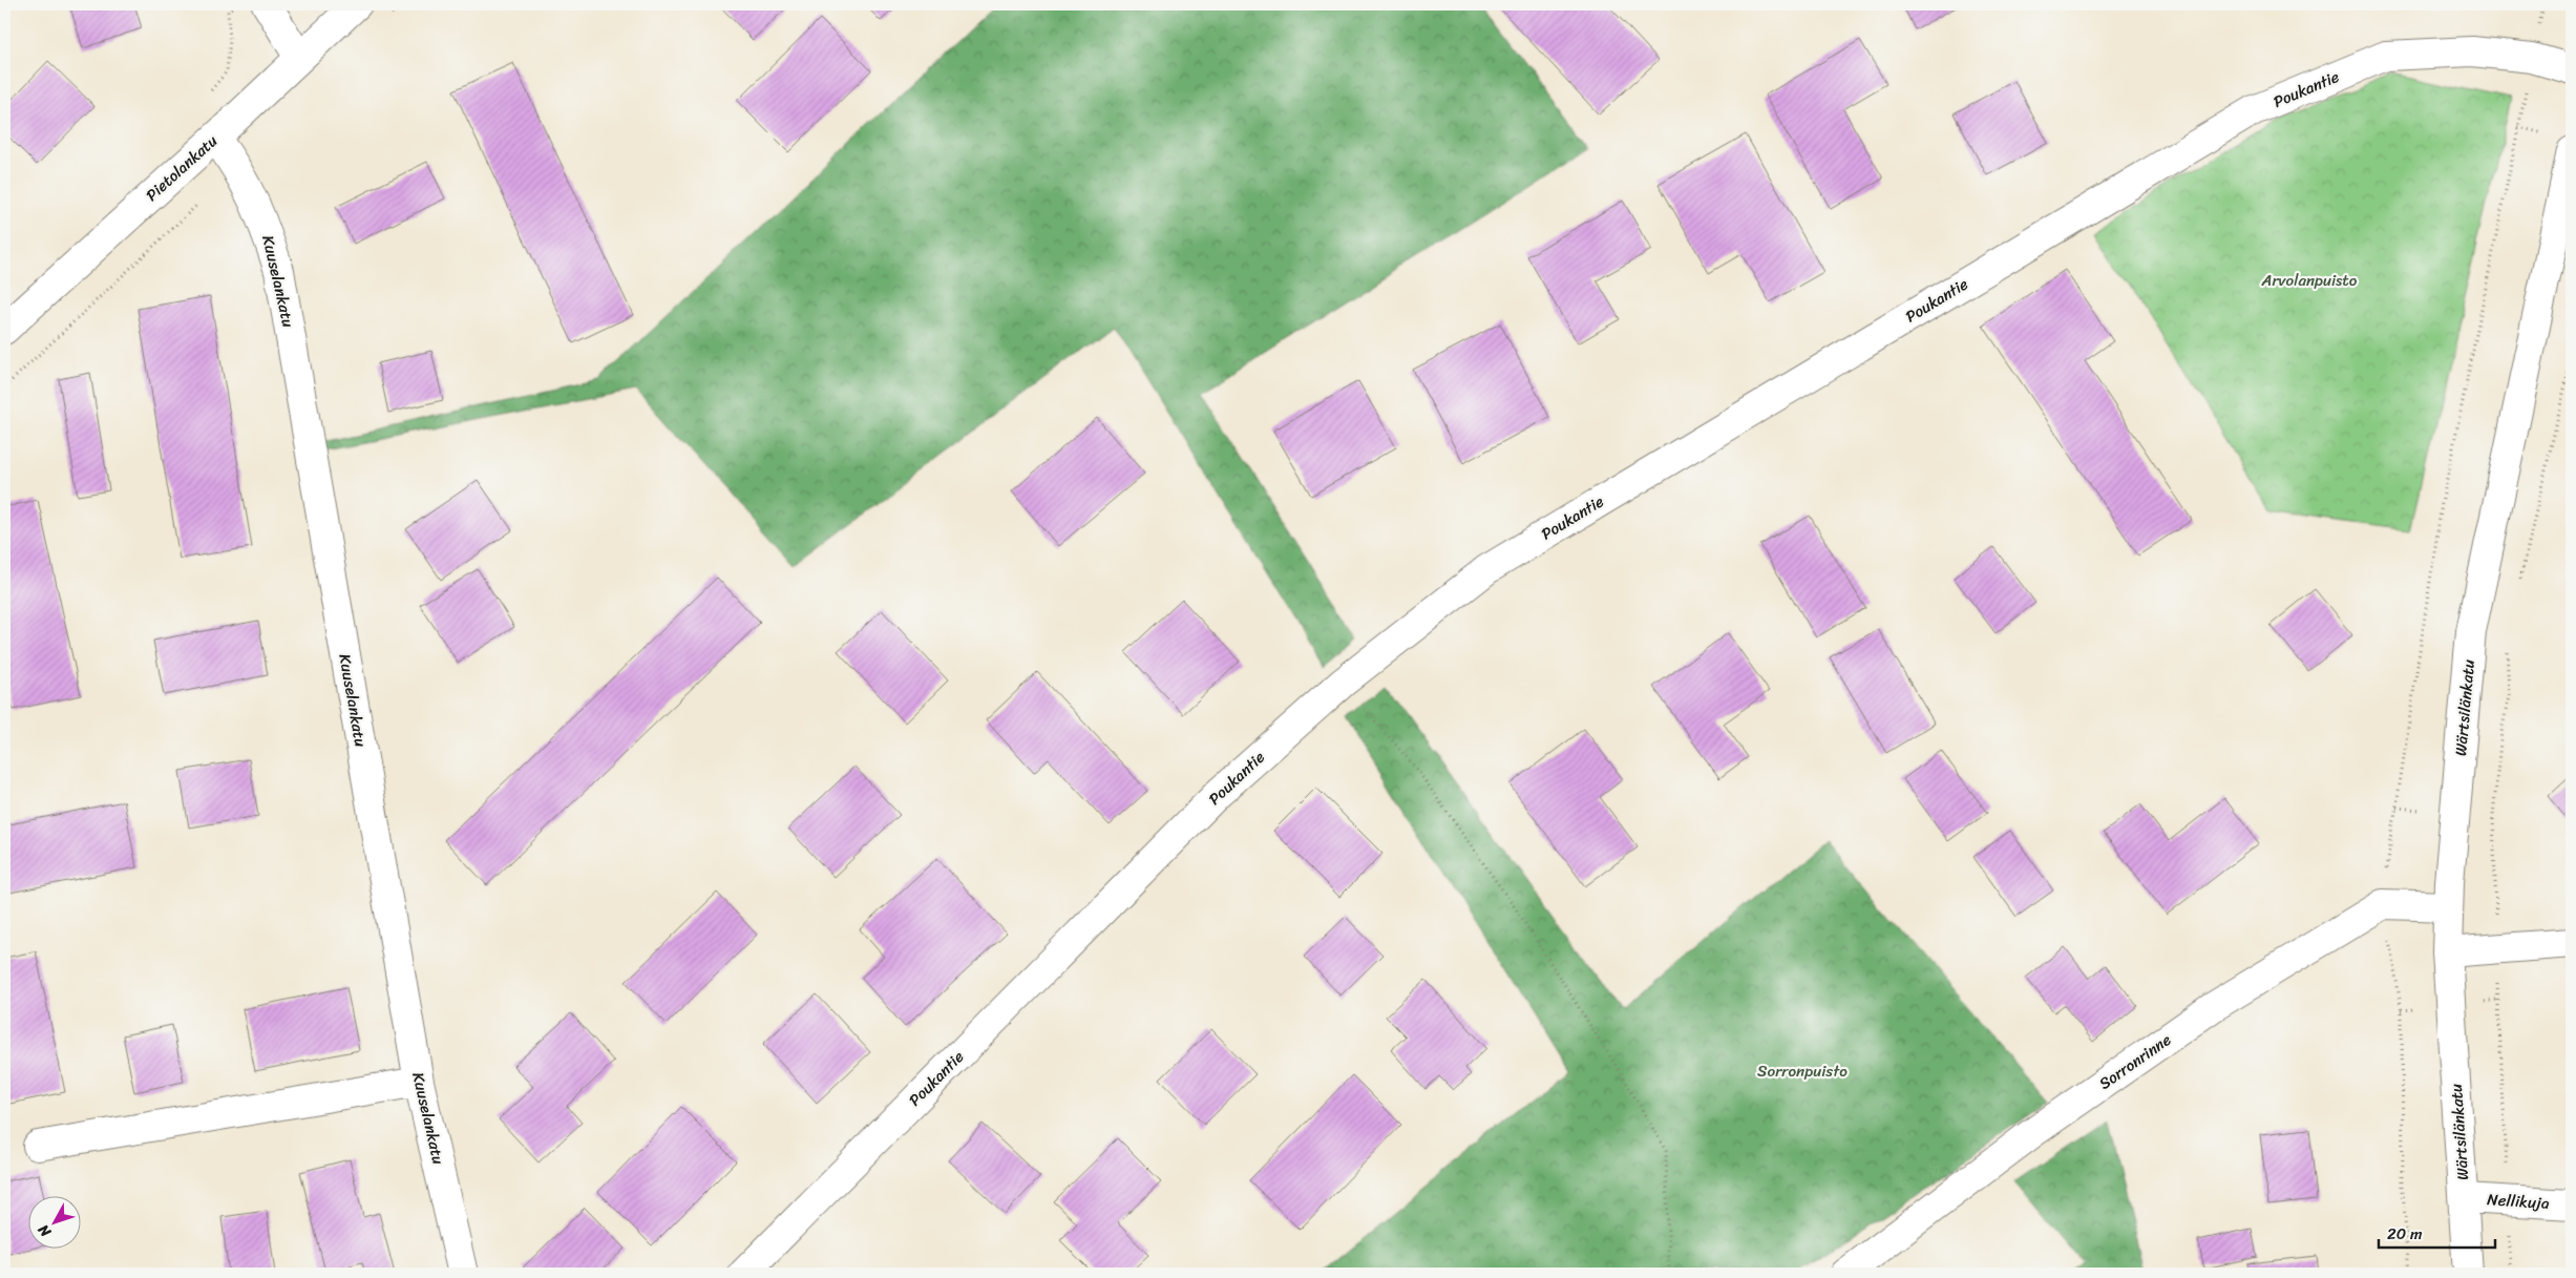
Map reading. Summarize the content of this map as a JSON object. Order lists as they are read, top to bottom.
{
  "streets": {
    "street": [
      "Poukantie",
      "Pietolankatu",
      "Kuuselankatu",
      "Wärtsilänkatu",
      "Sorronrinne",
      "Nellikuja"
    ]
  },
  "crossings": [
    ["Pietolankatu", "Kuuselankatu"],
    ["Wärtsilänkatu", "Sorronrinne"],
    ["Wärtsilänkatu", "Nellikuja"]
  ],
  "parks": ["Arvolanpuisto", "Sorronpuisto"],
  "scale_bar": "20 m",
  "north": "bottom left"
}
